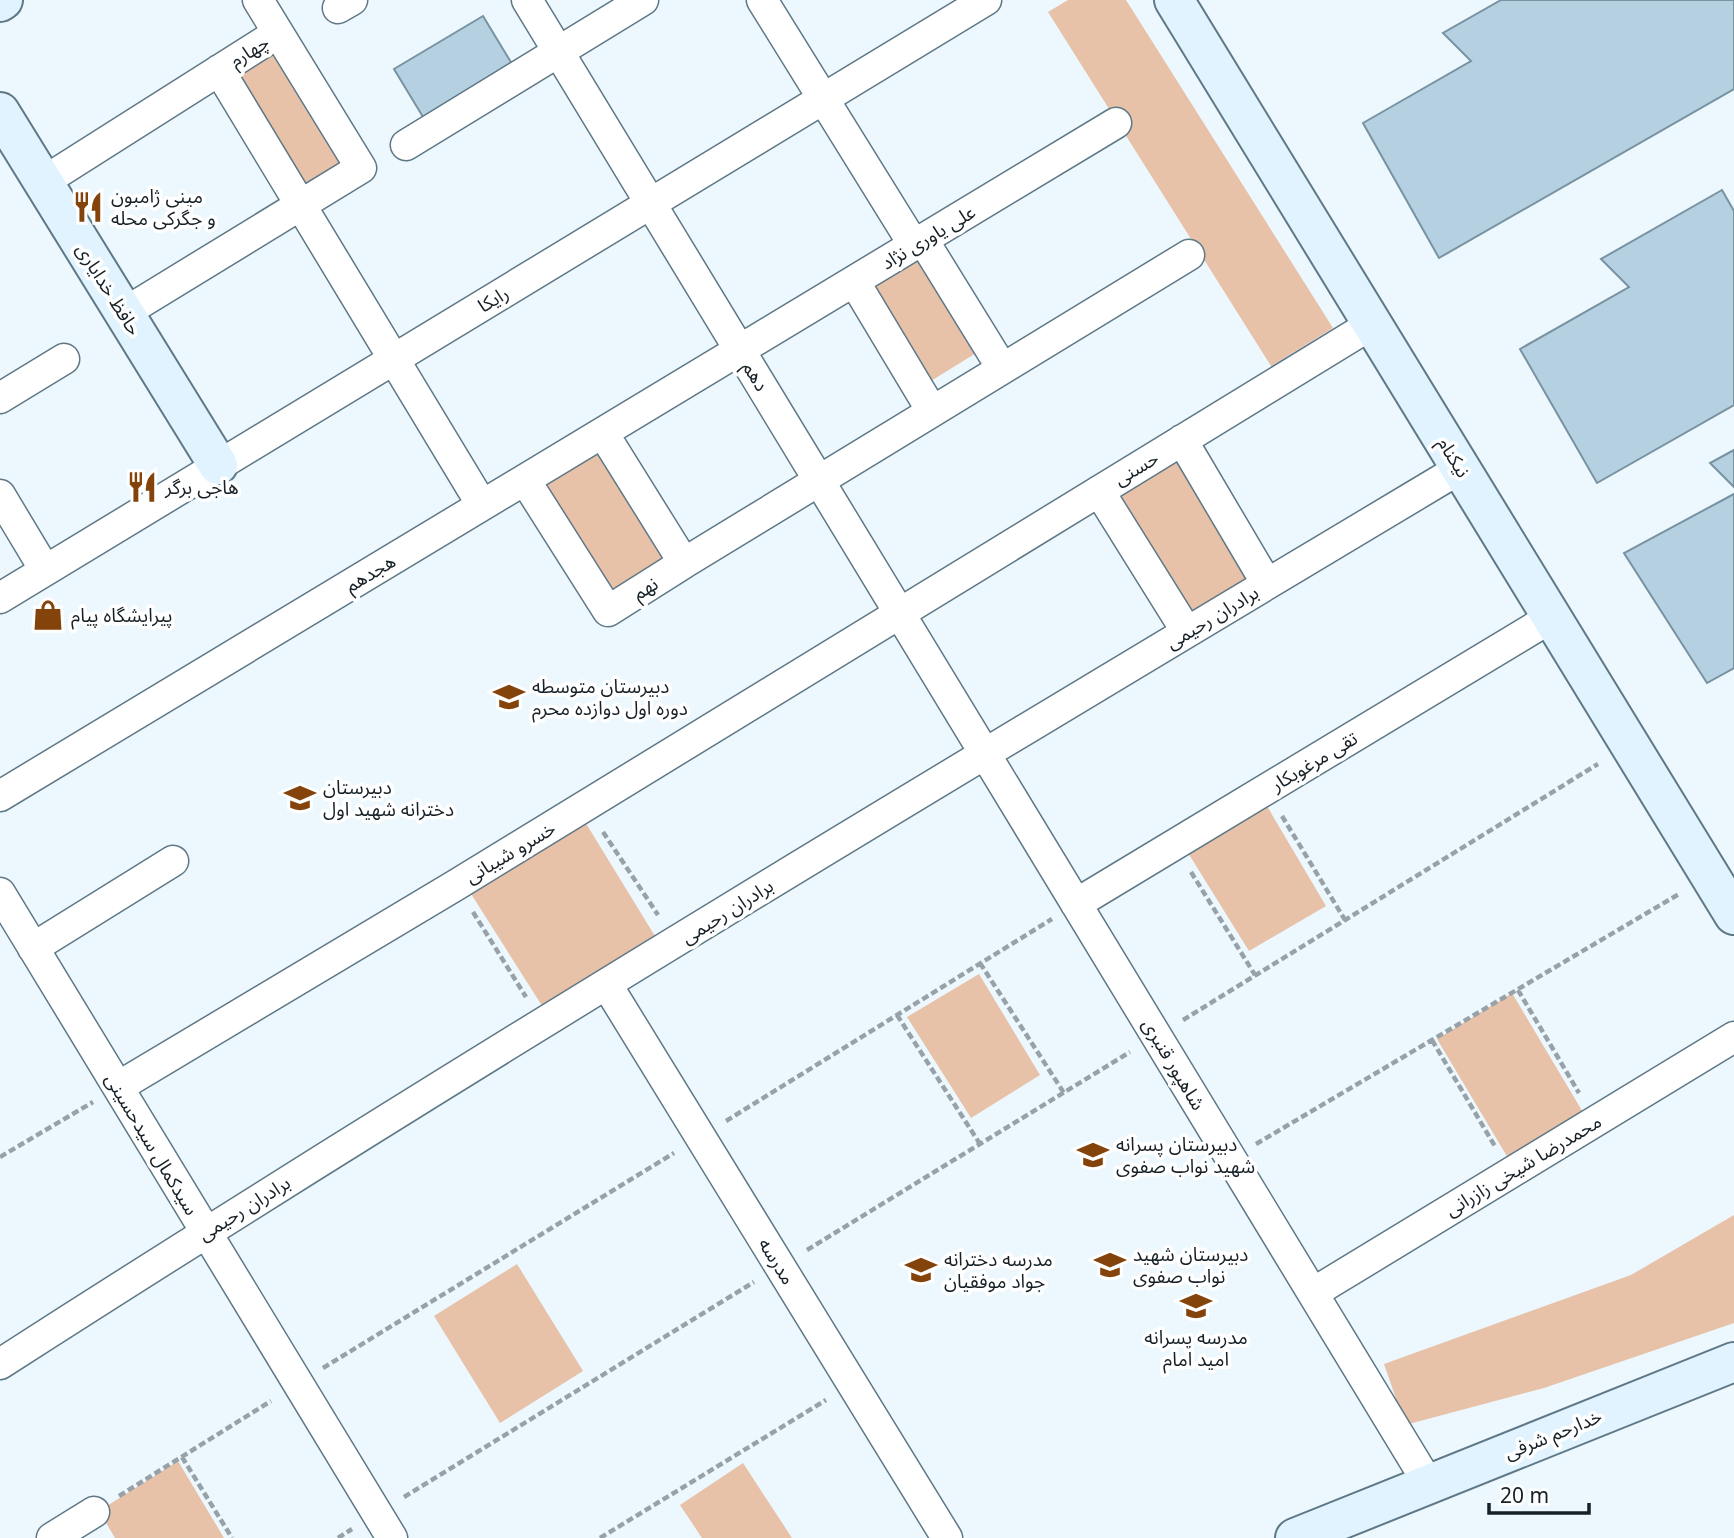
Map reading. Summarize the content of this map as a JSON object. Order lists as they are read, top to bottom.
{
  "streets": {
    "street": [
      "چهارم",
      "علی یاوری نژاد",
      "حافظ خدایاری",
      "رایکا",
      "دهم",
      "نیکنام",
      "حسنی",
      "هجدهم",
      "نهم",
      "برادران رحیمی",
      "تقی مرغوبکار",
      "خسرو شیبانی",
      "شاهپور قنبری",
      "سیدکمال سیدحسینی",
      "محمدرضا شیخی زازرانی",
      "مدرسه",
      "خدارحم شرفی"
    ]
  },
  "crossings": [
    ["چهارم", "رایکا"],
    ["چهارم", "هجدهم"],
    ["علی یاوری نژاد", "دهم"],
    ["علی یاوری نژاد", "هجدهم"],
    ["حافظ خدایاری", "رایکا"],
    ["رایکا", "دهم"],
    ["دهم", "حسنی"],
    ["دهم", "هجدهم"],
    ["دهم", "برادران رحیمی"],
    ["دهم", "خسرو شیبانی"],
    ["دهم", "شاهپور قنبری"],
    ["نیکنام", "حسنی"],
    ["نیکنام", "برادران رحیمی"],
    ["نیکنام", "تقی مرغوبکار"],
    ["حسنی", "خسرو شیبانی"],
    ["هجدهم", "نهم"],
    ["برادران رحیمی", "شاهپور قنبری"],
    ["برادران رحیمی", "سیدکمال سیدحسینی"],
    ["برادران رحیمی", "مدرسه"],
    ["تقی مرغوبکار", "شاهپور قنبری"],
    ["خسرو شیبانی", "سیدکمال سیدحسینی"],
    ["شاهپور قنبری", "محمدرضا شیخی زازرانی"],
    ["شاهپور قنبری", "خدارحم شرفی"]
  ],
  "places": {
    "restaurant": ["مینی ژامبون و جگرکی محله", "هاجی برگر"],
    "shop": ["پیرایشگاه پیام"],
    "school or university": [
      "دبیرستان متوسطه دوره اول دوازده محرم",
      "دبيرستان دخترانه شهید اول",
      "دبیرستان پسرانه شهید نواب صفوی",
      "دبیرستان شهید نواب صفوی",
      "مدرسه دخترانه جواد موفقیان",
      "مدرسه پسرانه امید امام"
    ]
  },
  "scale_bar": "20 m"
}
